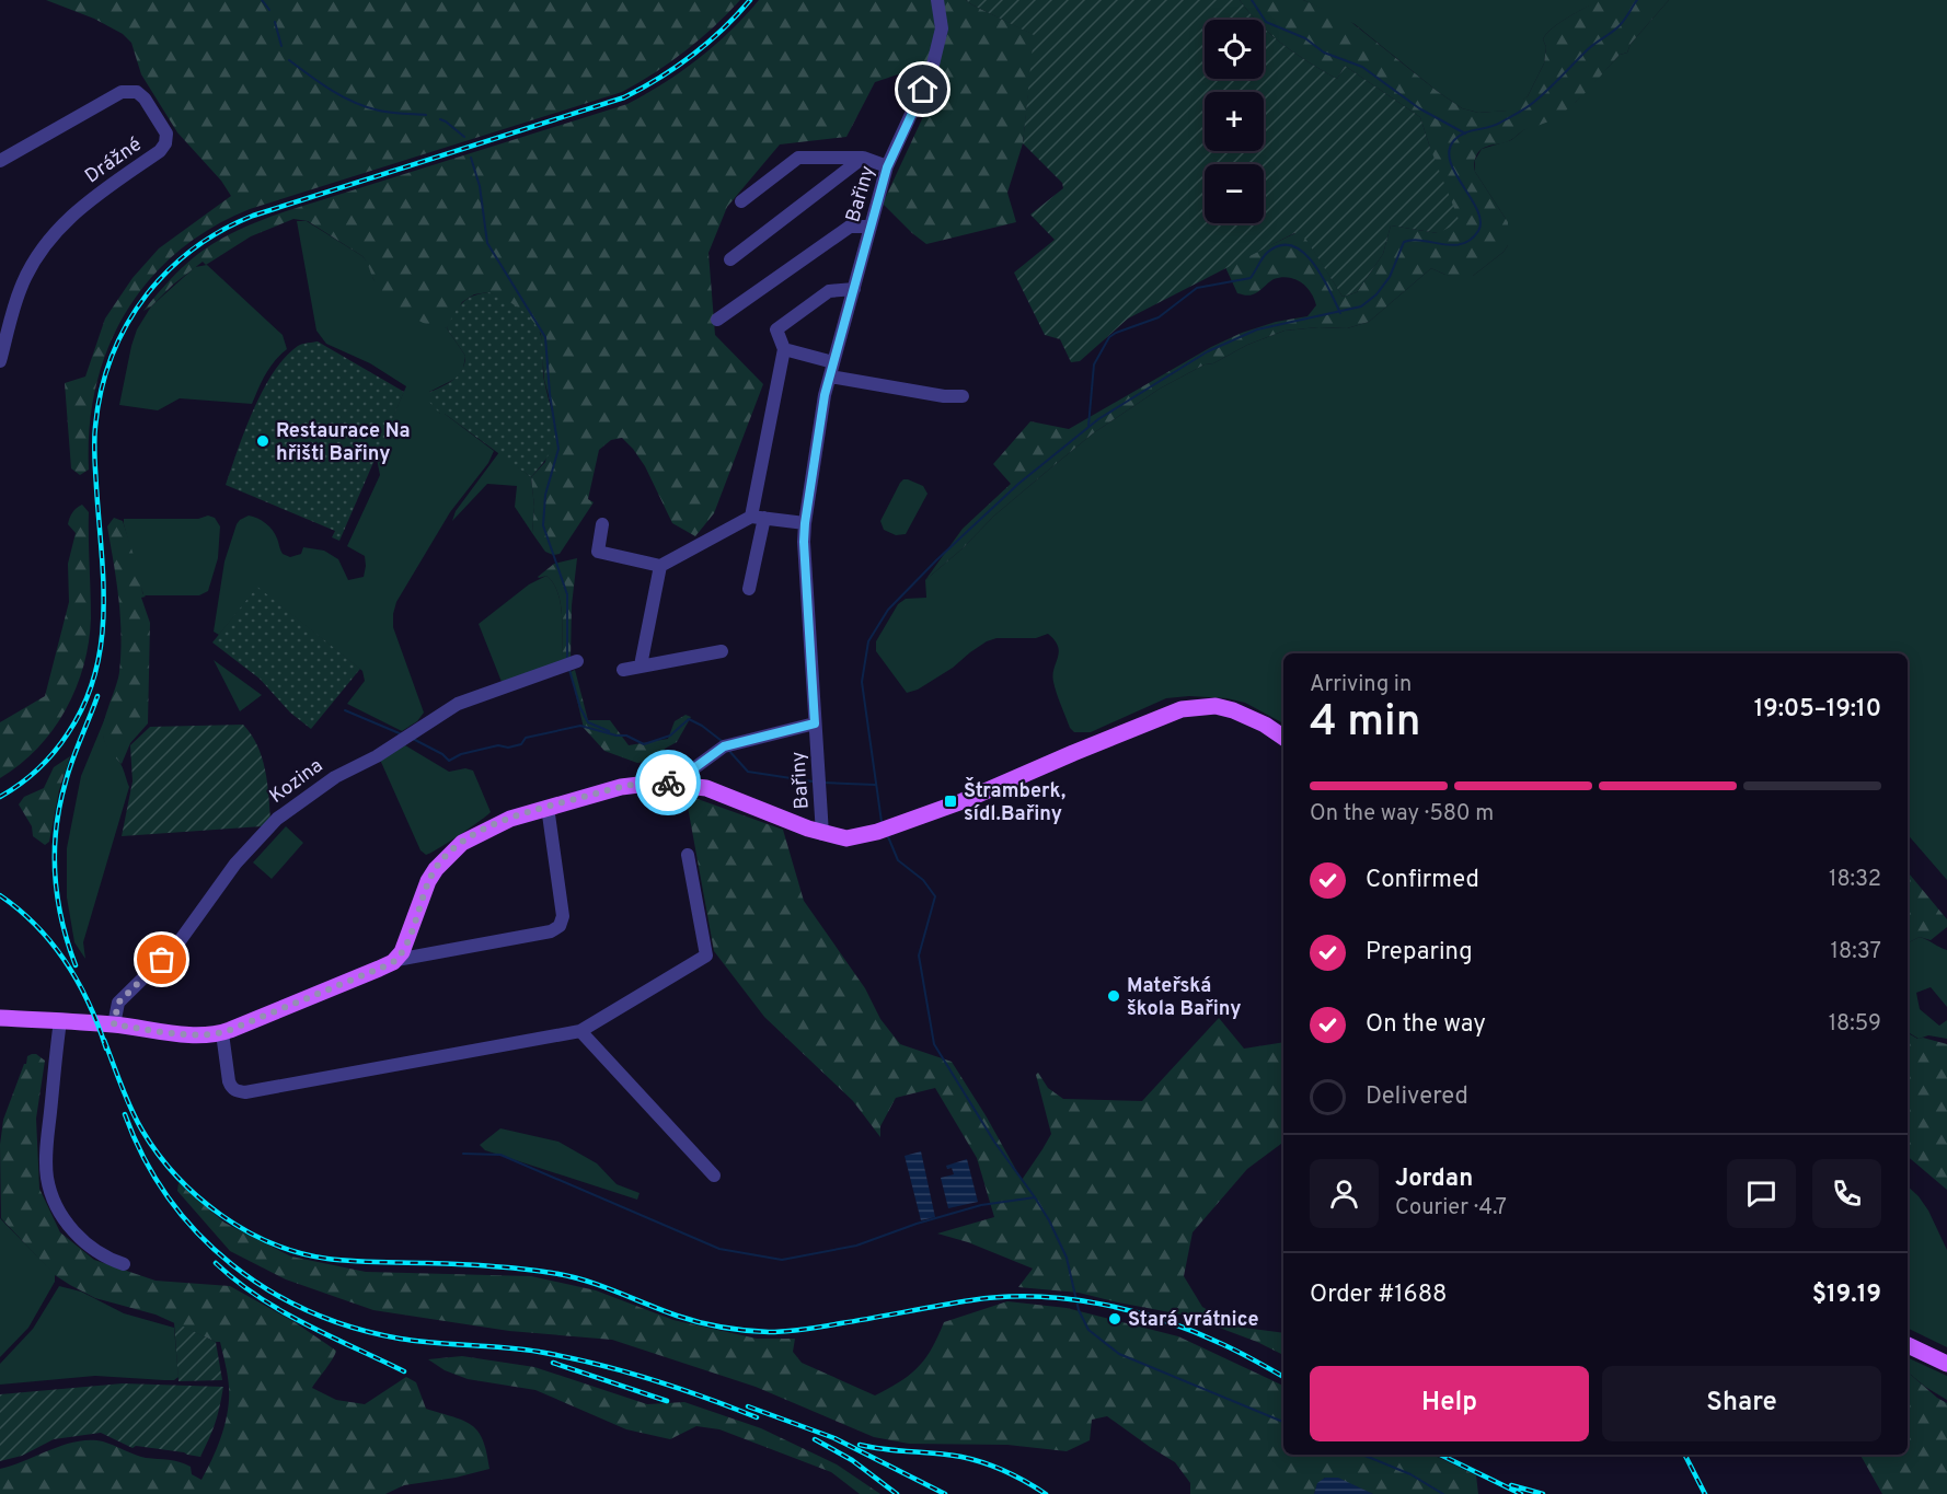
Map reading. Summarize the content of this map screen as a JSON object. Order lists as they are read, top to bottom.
{
  "streets": {
    "street": ["Drážné", "Bařiny", "Kozina"]
  },
  "places": {
    "other": ["Restaurace Na hřišti Bařiny", "Mateřská škola Bařiny", "Stará vrátnice"],
    "transit": ["Štramberk, sídl.Bařiny"]
  },
  "page": {
    "map_buttons": ["+", "−"],
    "heading": ["4 min", "Arriving in", "19:05–19:10"],
    "panel": [
      "Jordan",
      "Courier · 4.7",
      "Order #1688",
      "$19.19"
    ],
    "bar": "On the way · 580 m",
    "list": [
      ["Confirmed", "18:32"],
      ["Preparing", "18:37"],
      ["On the way", "18:59"],
      "Delivered"
    ],
    "buttons": ["Help", "Share"]
  }
}
